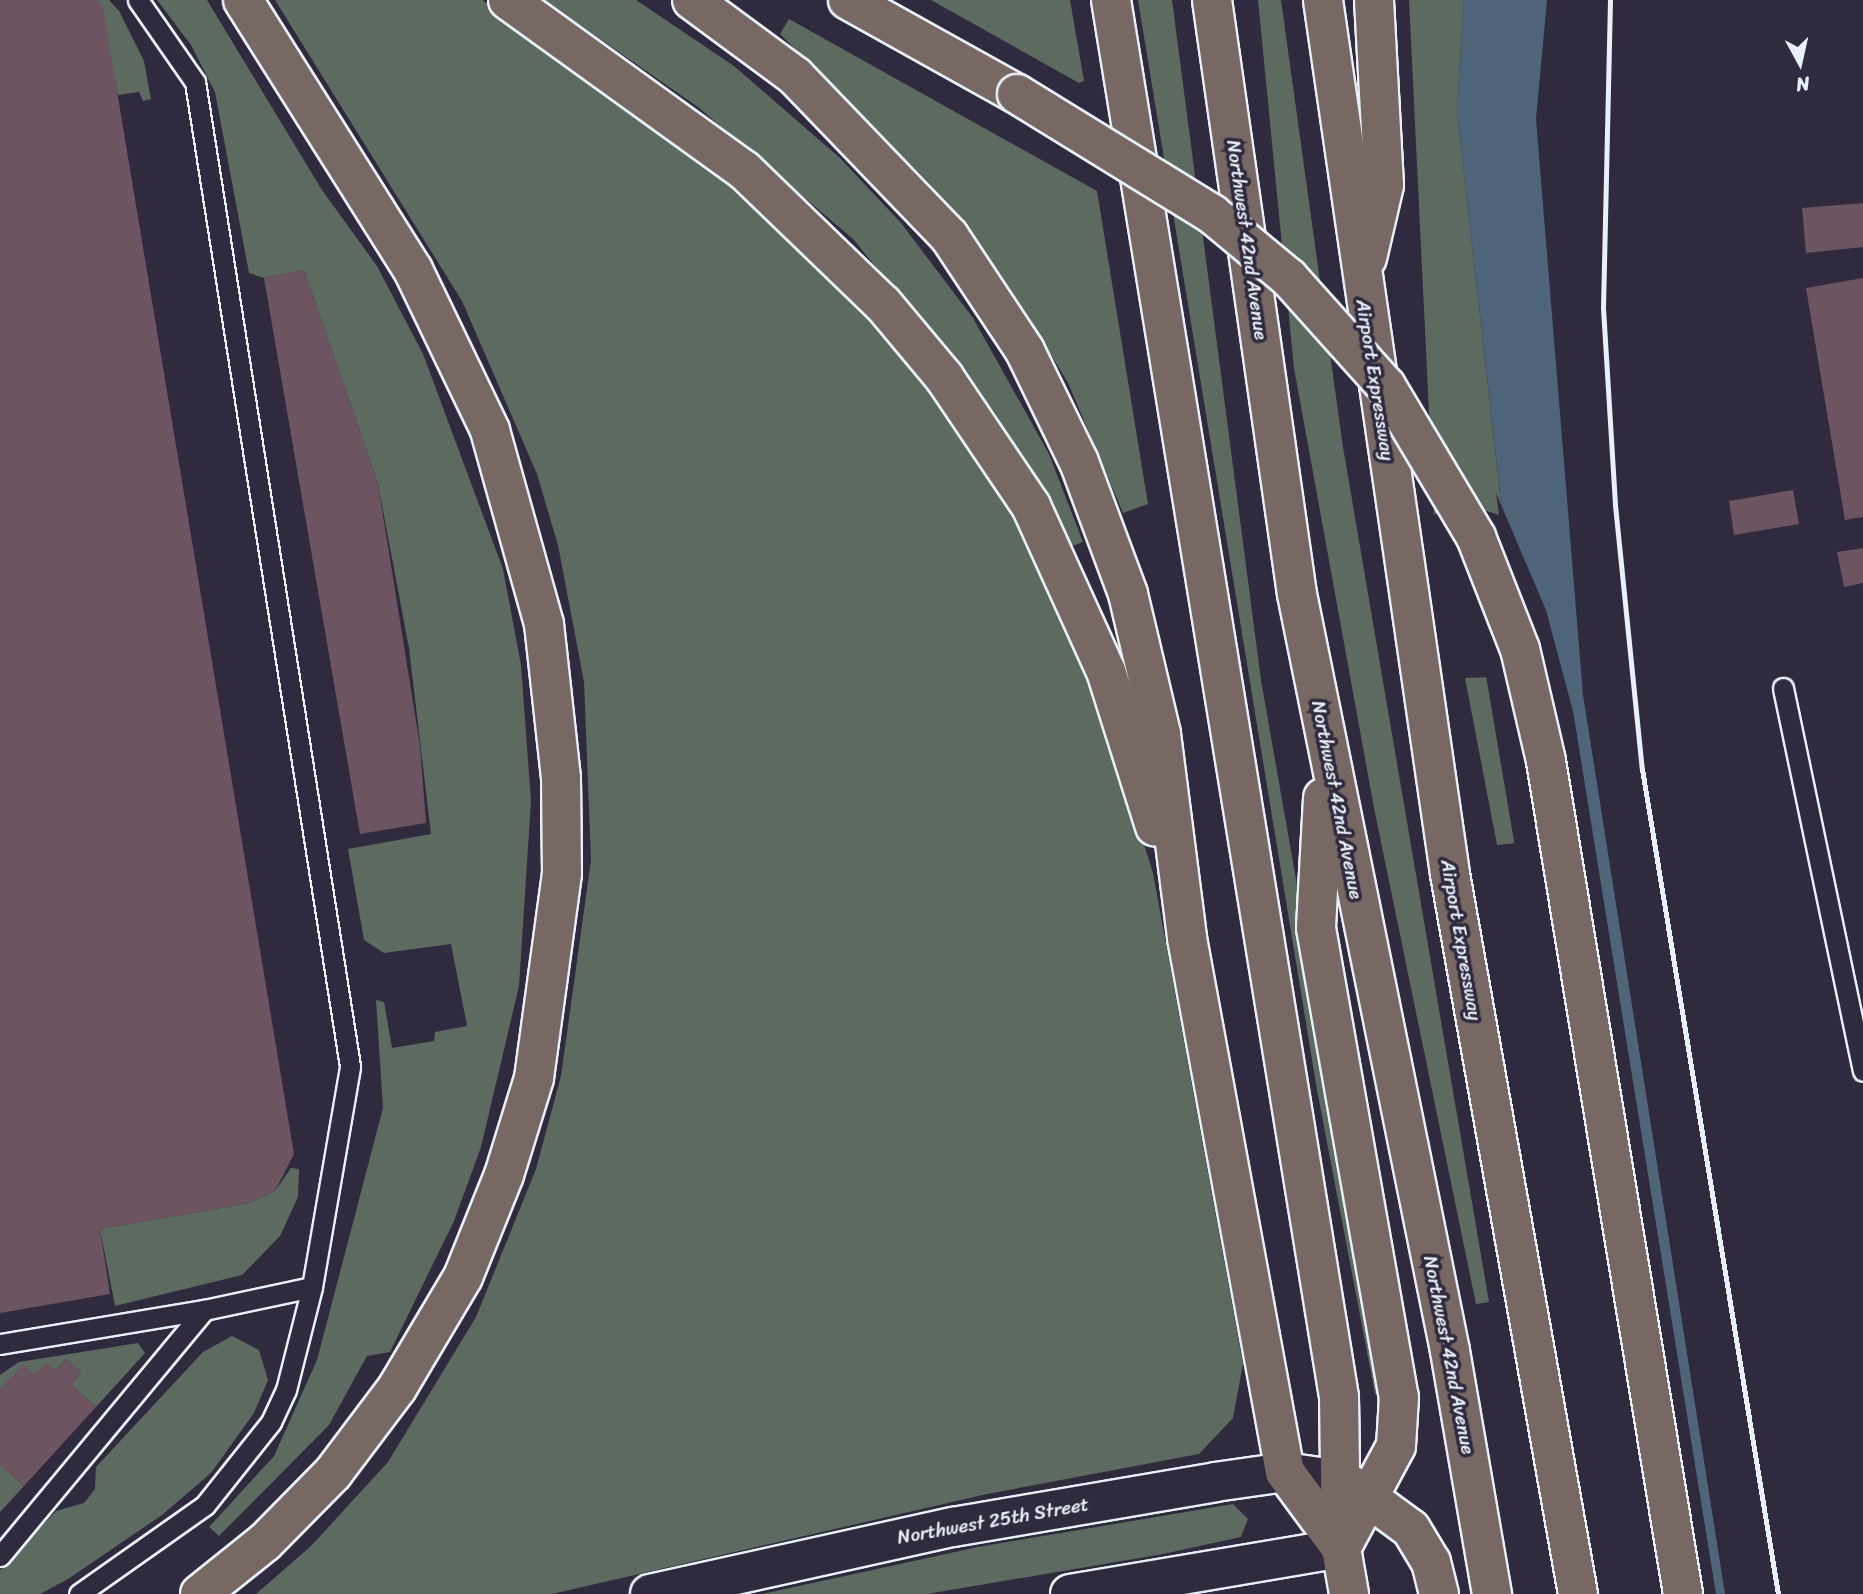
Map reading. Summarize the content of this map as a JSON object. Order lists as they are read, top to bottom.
{
  "streets": {
    "highway": ["Northwest 42nd Avenue", "Airport Expressway"],
    "street": ["Northwest 25th Street"]
  },
  "north": "bottom"
}
